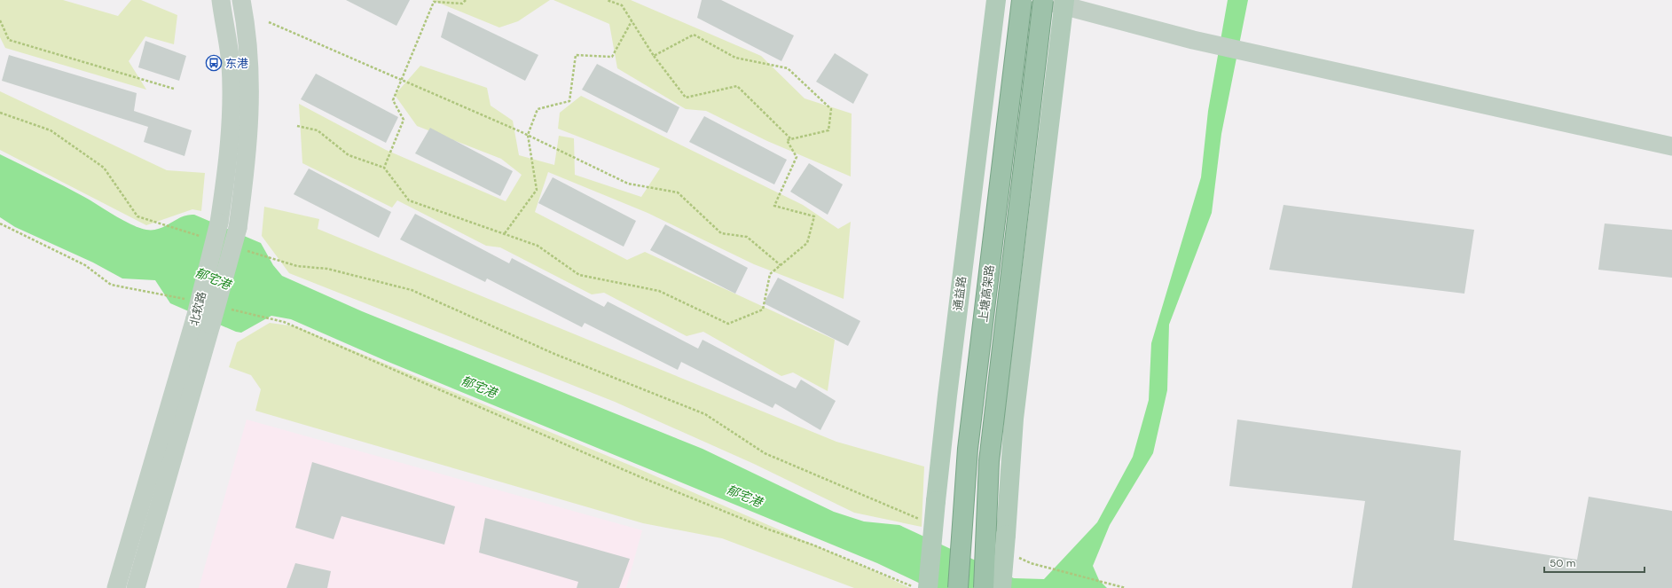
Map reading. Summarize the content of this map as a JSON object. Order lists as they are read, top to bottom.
{
  "streets": {
    "highway": ["上塘高架路"],
    "main road": ["通益路"],
    "street": ["北软路"]
  },
  "water": ["郁宅港"],
  "places": {
    "bus stop": ["东港"]
  },
  "scale_bar": "50 m"
}
